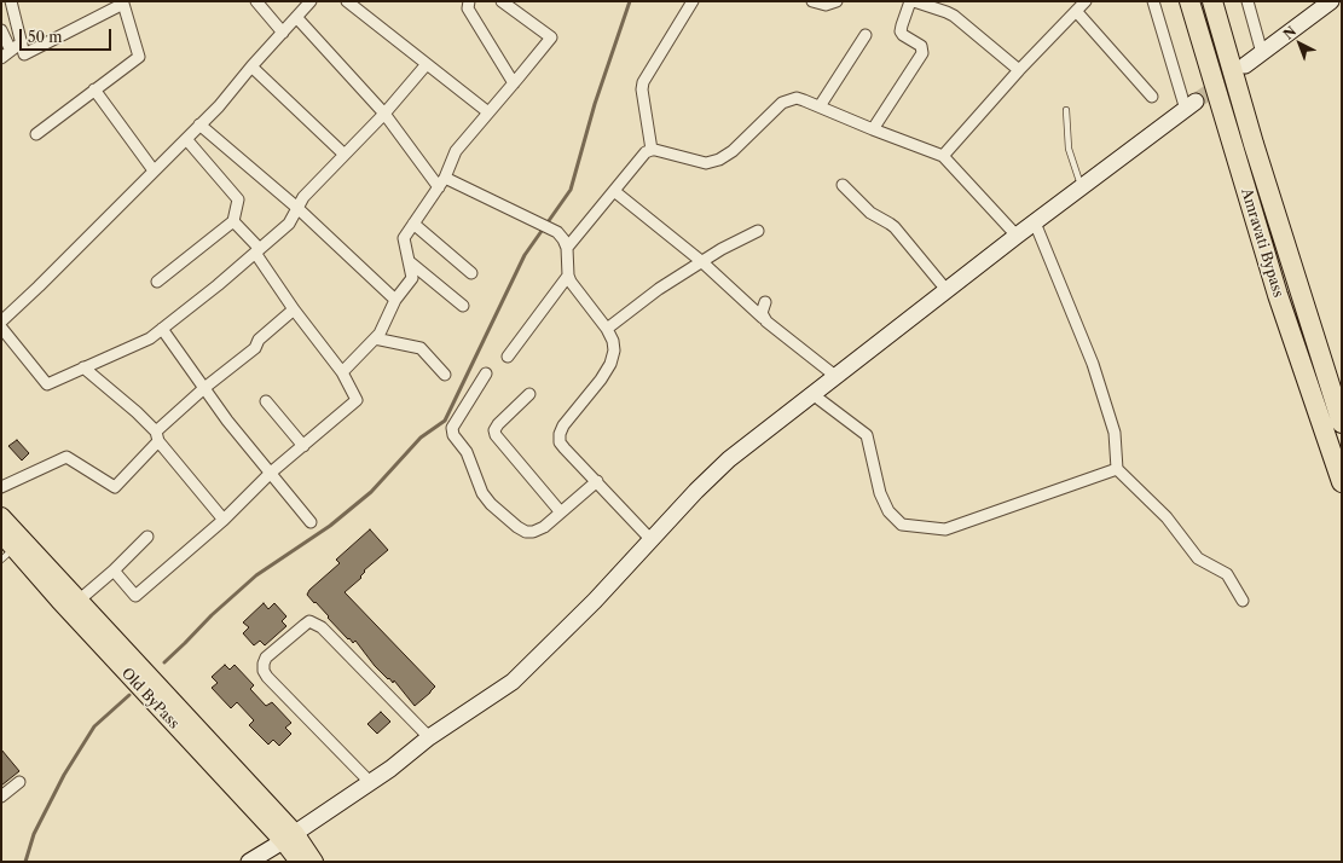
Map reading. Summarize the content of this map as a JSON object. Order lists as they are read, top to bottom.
{
  "streets": {
    "highway": ["Amravati Bypass"],
    "main road": ["Old ByPass"]
  },
  "scale_bar": "50 m",
  "north": "top left"
}
